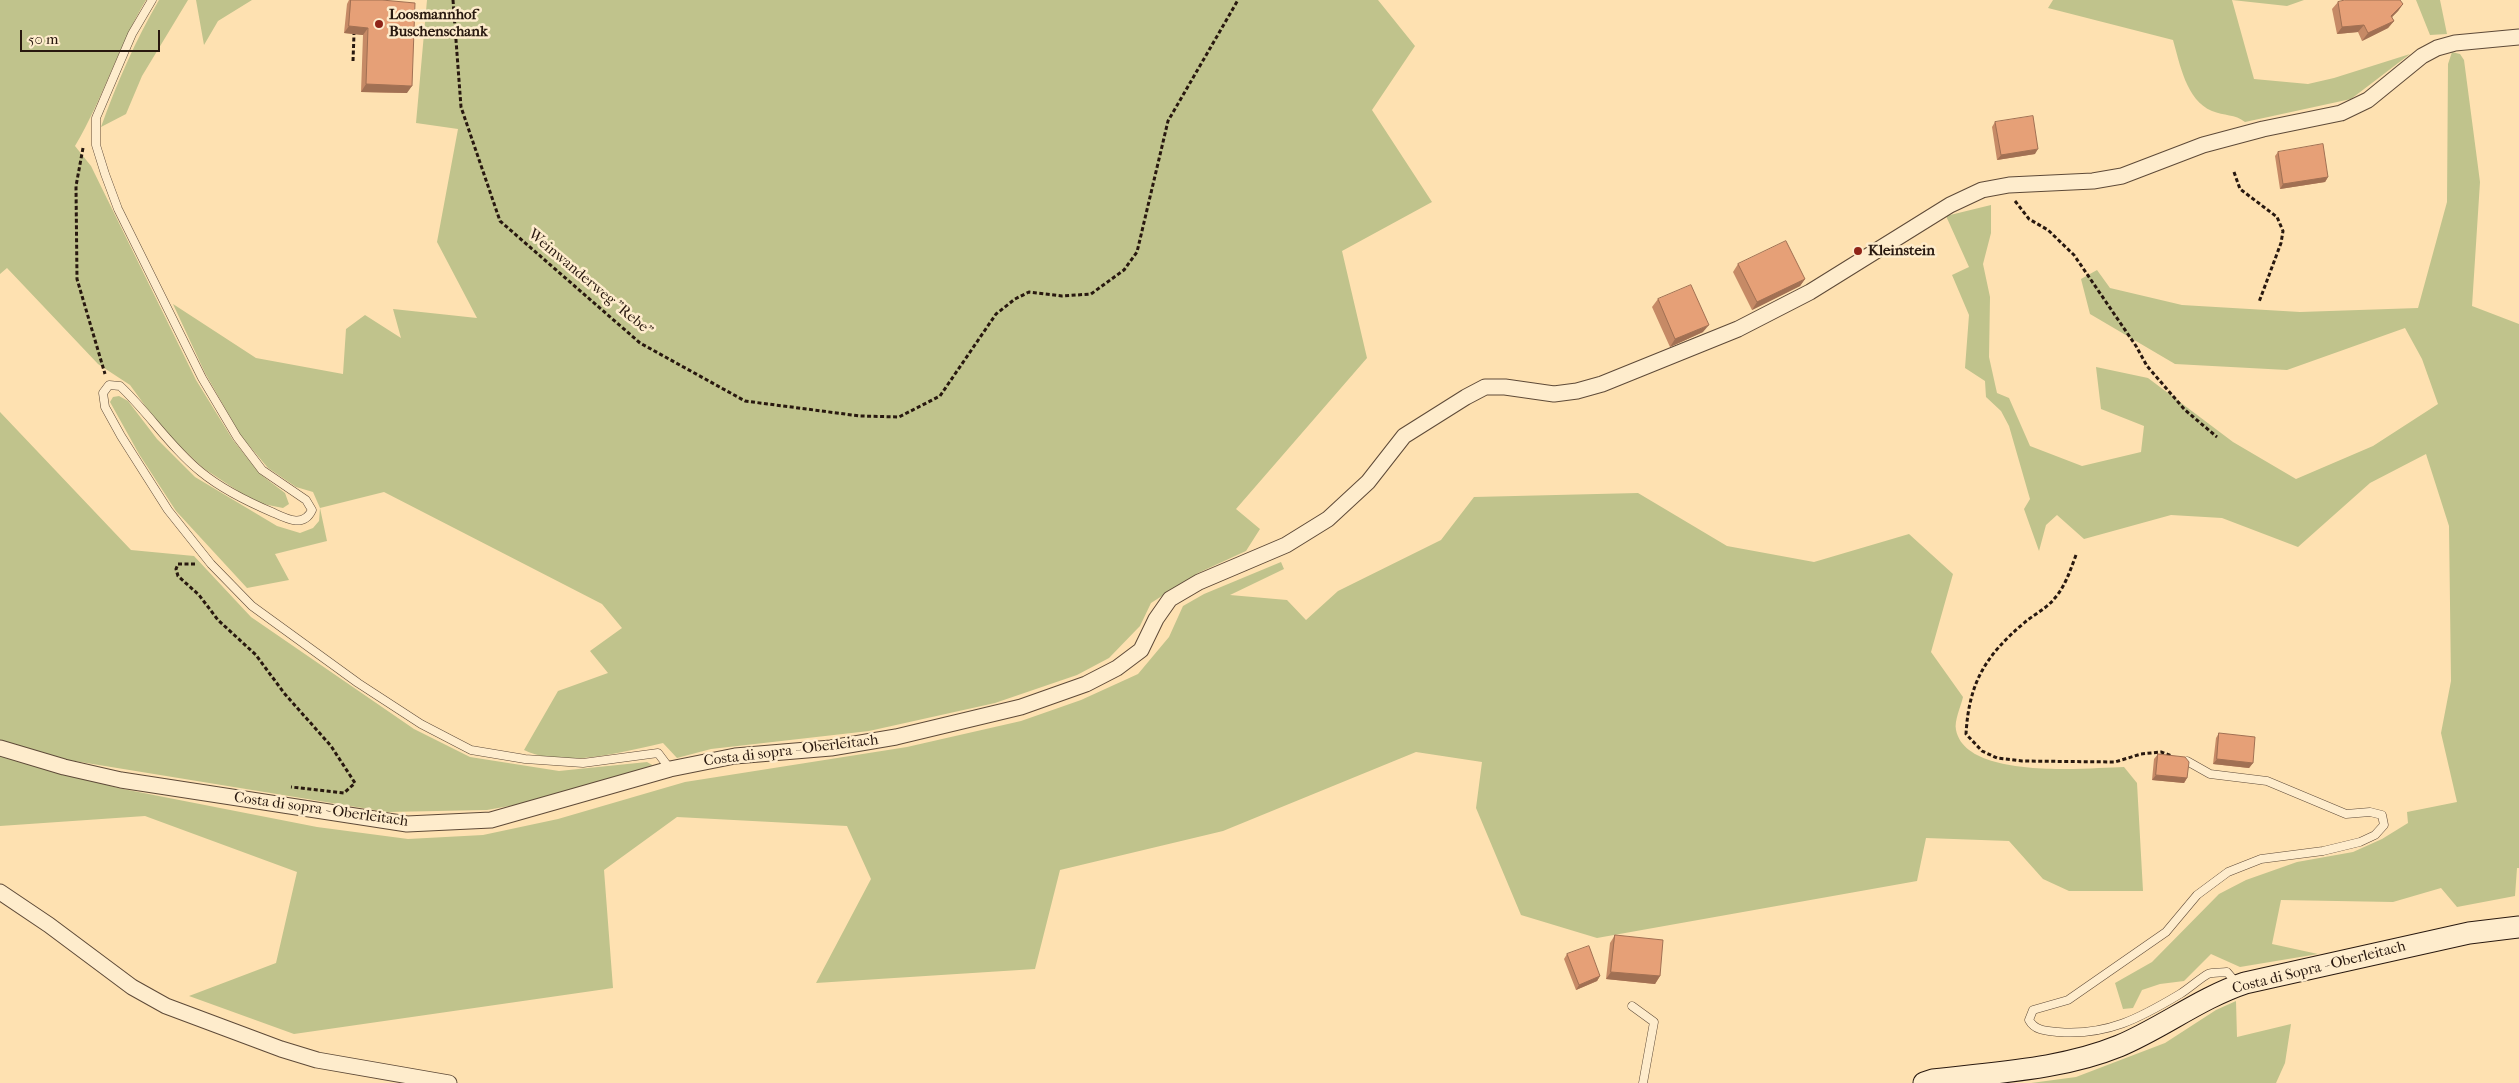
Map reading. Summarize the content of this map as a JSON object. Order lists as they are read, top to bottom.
{
  "streets": {
    "main road": ["Costa di Sopra - Oberleitach"],
    "street": ["Costa di sopra - Oberleitach"],
    "path": ["Weinwanderweg \"Rebe\""]
  },
  "places": ["Loosmannhof Buschenschank", "Kleinstein"],
  "scale_bar": "50 m"
}
